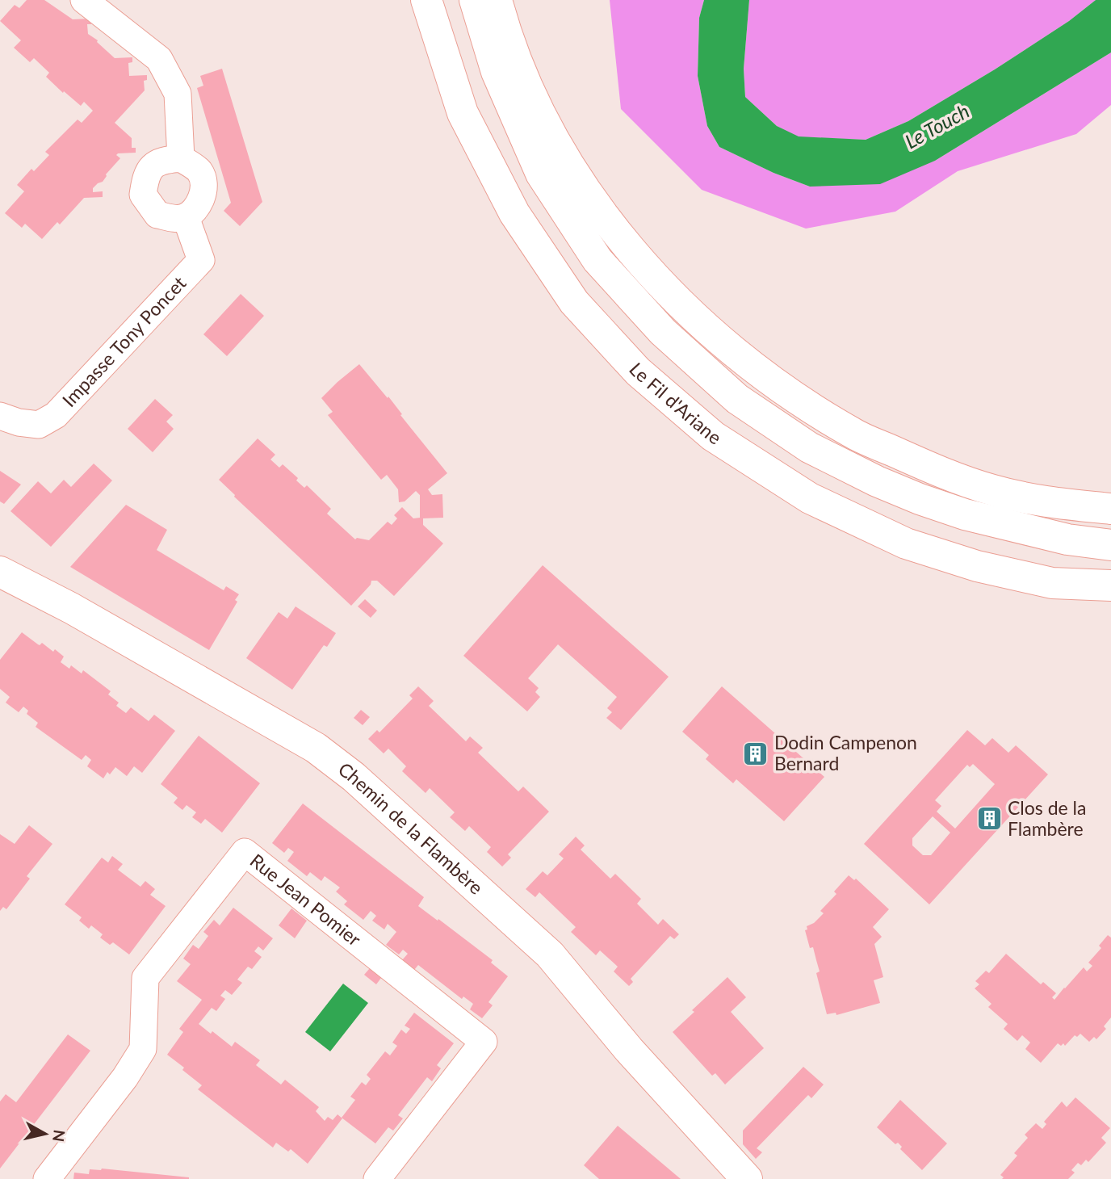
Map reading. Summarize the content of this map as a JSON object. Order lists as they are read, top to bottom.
{
  "streets": {
    "main road": ["Le Fil d'Ariane", "Chemin de la Flambère"],
    "street": ["Impasse Tony Poncet", "Rue Jean Pomier"]
  },
  "water": ["Le Touch"],
  "places": {
    "building": ["Dodin Campenon Bernard", "Clos de la Flambère"]
  },
  "north": "right"
}
